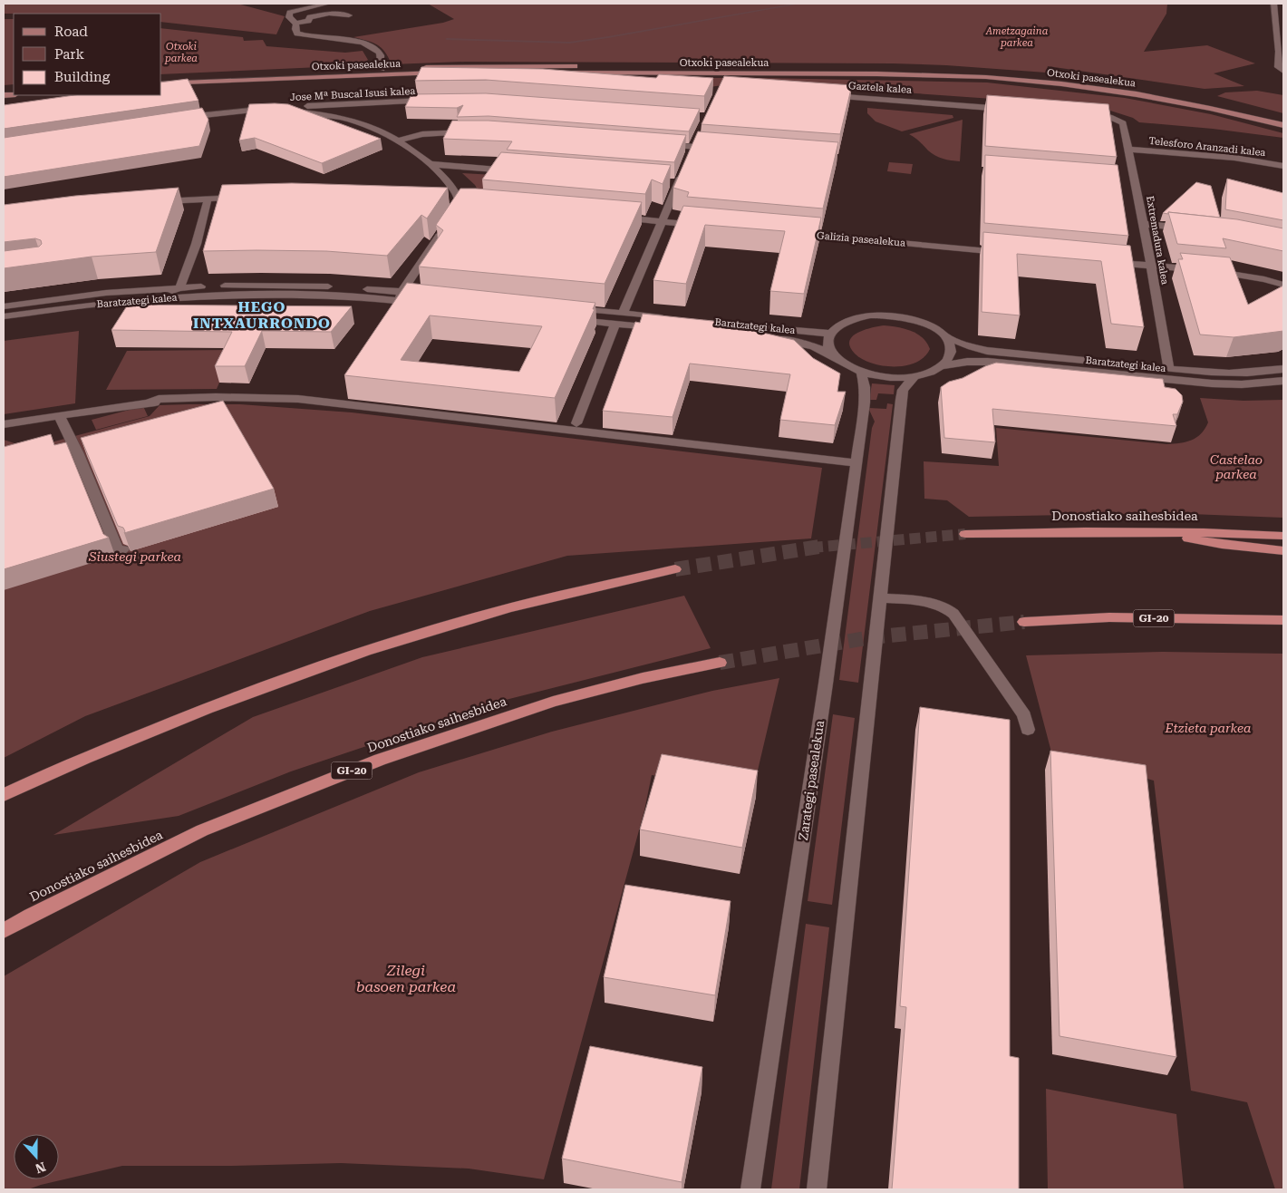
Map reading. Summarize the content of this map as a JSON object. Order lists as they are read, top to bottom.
{
  "streets": {
    "highway": ["Donostiako saihesbidea", "GI-20"],
    "main road": ["Otxoki pasealekua"],
    "street": [
      "Gaztela kalea",
      "Jose Mª Buscal Isusi kalea",
      "Telesforo Aranzadi kalea",
      "Galizia pasealekua",
      "Extremadura kalea",
      "Baratzategi kalea",
      "Zarategi pasealekua"
    ]
  },
  "crossings": [
    ["Telesforo Aranzadi kalea", "Extremadura kalea"],
    ["Extremadura kalea", "Baratzategi kalea"],
    ["Baratzategi kalea", "Zarategi pasealekua"]
  ],
  "districts": ["HEGO INTXAURRONDO"],
  "parks": [
    "Ametzagaina parkea",
    "Otxoki parkea",
    "Castelao parkea",
    "Siustegi parkea",
    "Etzieta parkea",
    "Zilegi basoen parkea"
  ],
  "legend": ["Road", "Park", "Building"],
  "north": "bottom"
}
